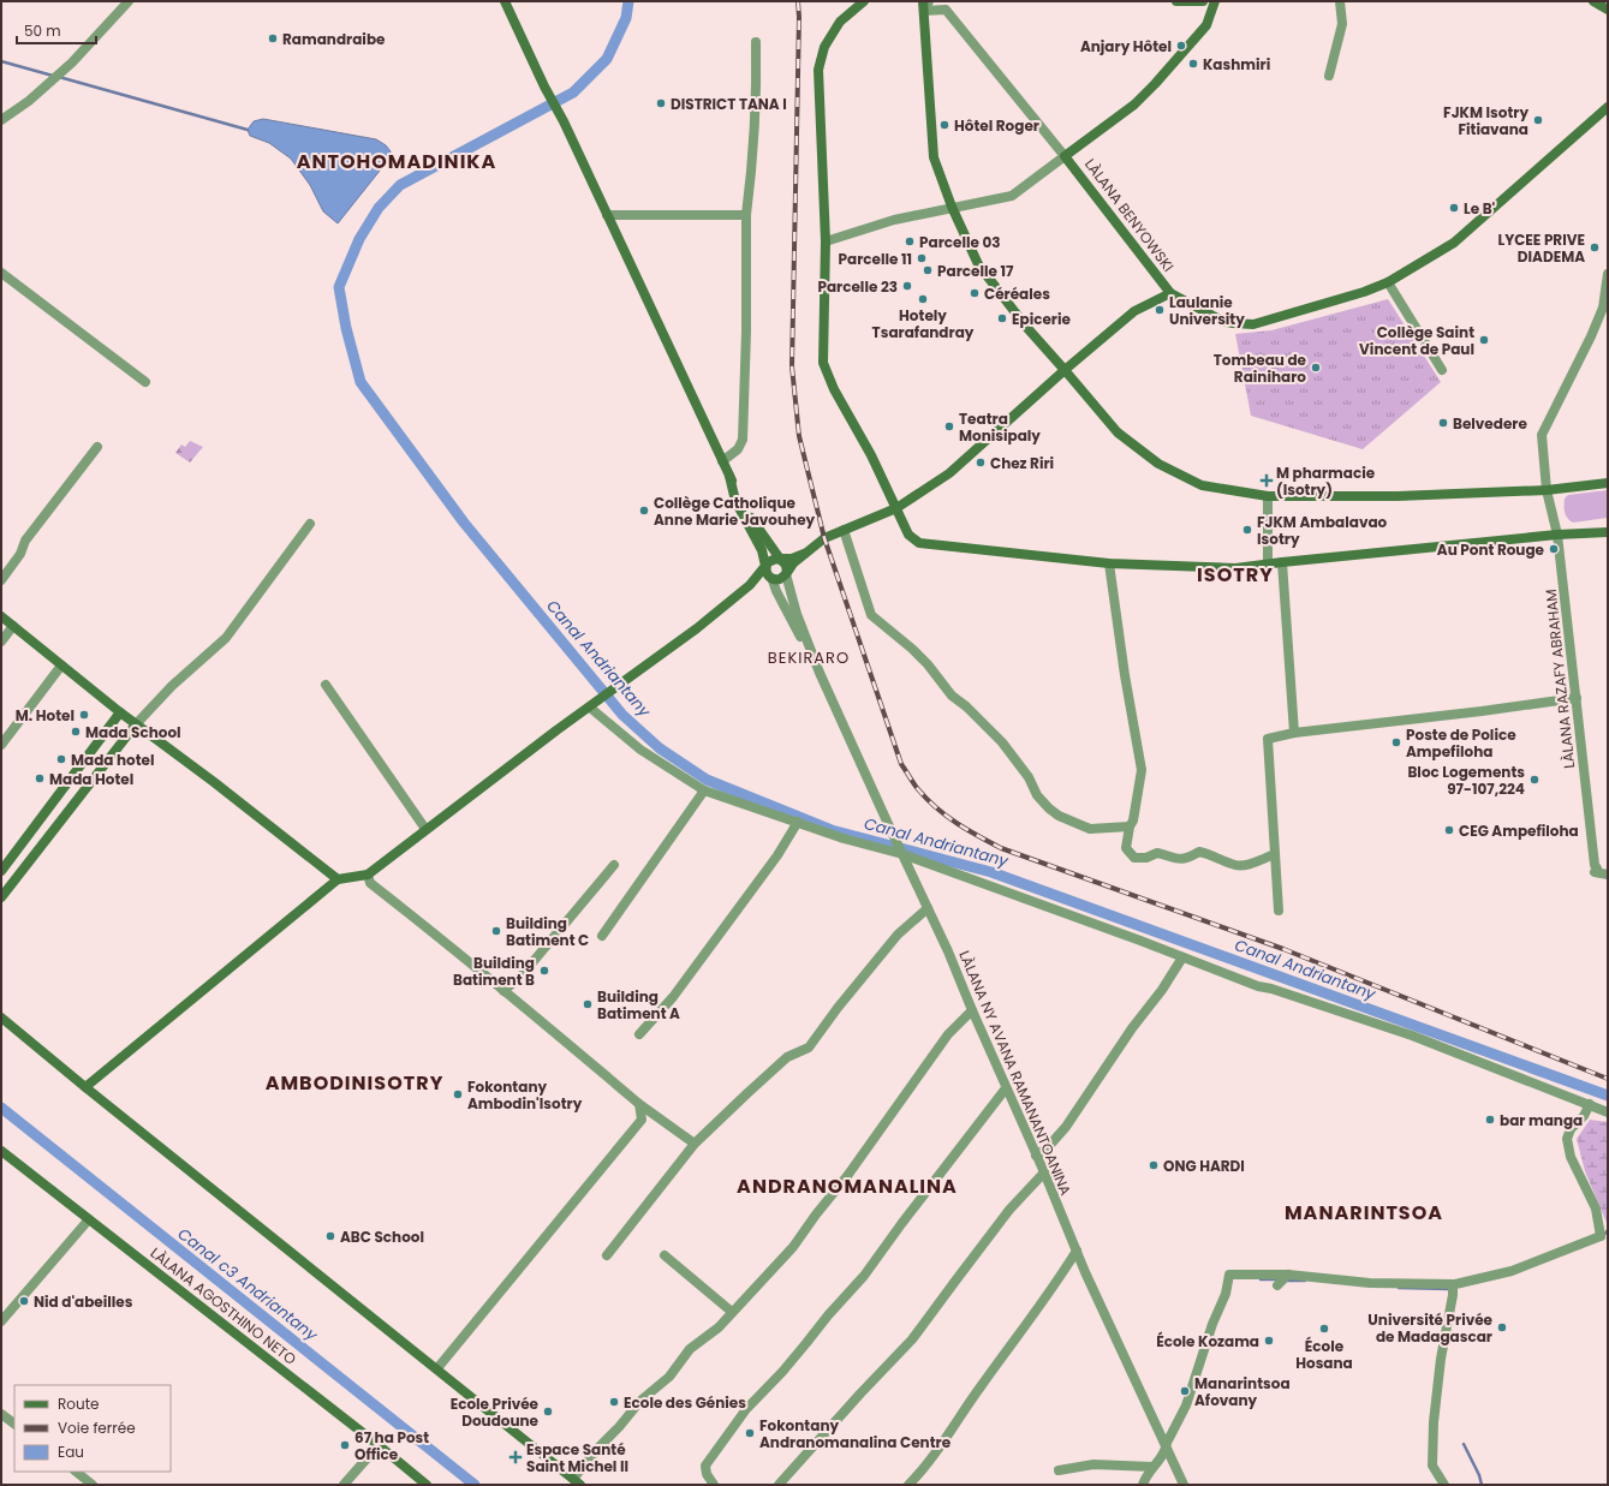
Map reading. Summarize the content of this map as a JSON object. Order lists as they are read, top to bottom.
{
  "streets": {
    "street": [
      "LÀLANA BENYOWSKI",
      "LÀLANA RAZAFY ABRAHAM",
      "LÀLANA NY AVANA RAMANANTOANINA",
      "LÀLANA AGOSTHINO NETO"
    ]
  },
  "districts": [
    "ANTOHOMADINIKA",
    "ISOTRY",
    "BEKIRARO",
    "AMBODINISOTRY",
    "ANDRANOMANALINA",
    "MANARINTSOA"
  ],
  "water": ["Canal Andriantany", "Canal c3 Andriantany"],
  "places": {
    "other": [
      "Ramandraibe",
      "Anjary Hôtel",
      "Kashmiri",
      "DISTRICT TANA I",
      "FJKM Isotry Fitiavana",
      "Hôtel Roger",
      "Le B'",
      "Parcelle 03",
      "LYCEE PRIVE DIADEMA",
      "Parcelle 11",
      "Parcelle 17",
      "Parcelle 23",
      "Céréales",
      "Hotely Tsarafandray",
      "Laulanie University",
      "Epicerie",
      "Collège Saint Vincent de Paul",
      "Tombeau de Rainiharo",
      "Belvedere",
      "Teatra Monisipaly",
      "Chez Riri",
      "Collège Catholique Anne Marie Javouhey",
      "FJKM Ambalavao Isotry",
      "Au Pont Rouge",
      "M. Hotel",
      "Mada School",
      "Poste de Police Ampefiloha",
      "Mada hotel",
      "Mada Hotel",
      "Bloc Logements 97-107,224",
      "CEG Ampefiloha",
      "Building Batiment C",
      "Building Batiment B",
      "Building Batiment A",
      "Fokontany Ambodin'Isotry",
      "bar manga",
      "ONG HARDI",
      "ABC School",
      "Nid d'abeilles",
      "Université Privée de Madagascar",
      "École Hosana",
      "École Kozama",
      "Manarintsoa Afovany",
      "Ecole des Génies",
      "Ecole Privée Doudoune",
      "Fokontany Andranomanalina Centre",
      "67 ha Post Office"
    ],
    "health": ["M pharmacie (Isotry)", "Espace Santé Saint Michel II"]
  },
  "legend": ["Route", "Voie ferrée", "Eau"],
  "scale_bar": "50 m"
}
